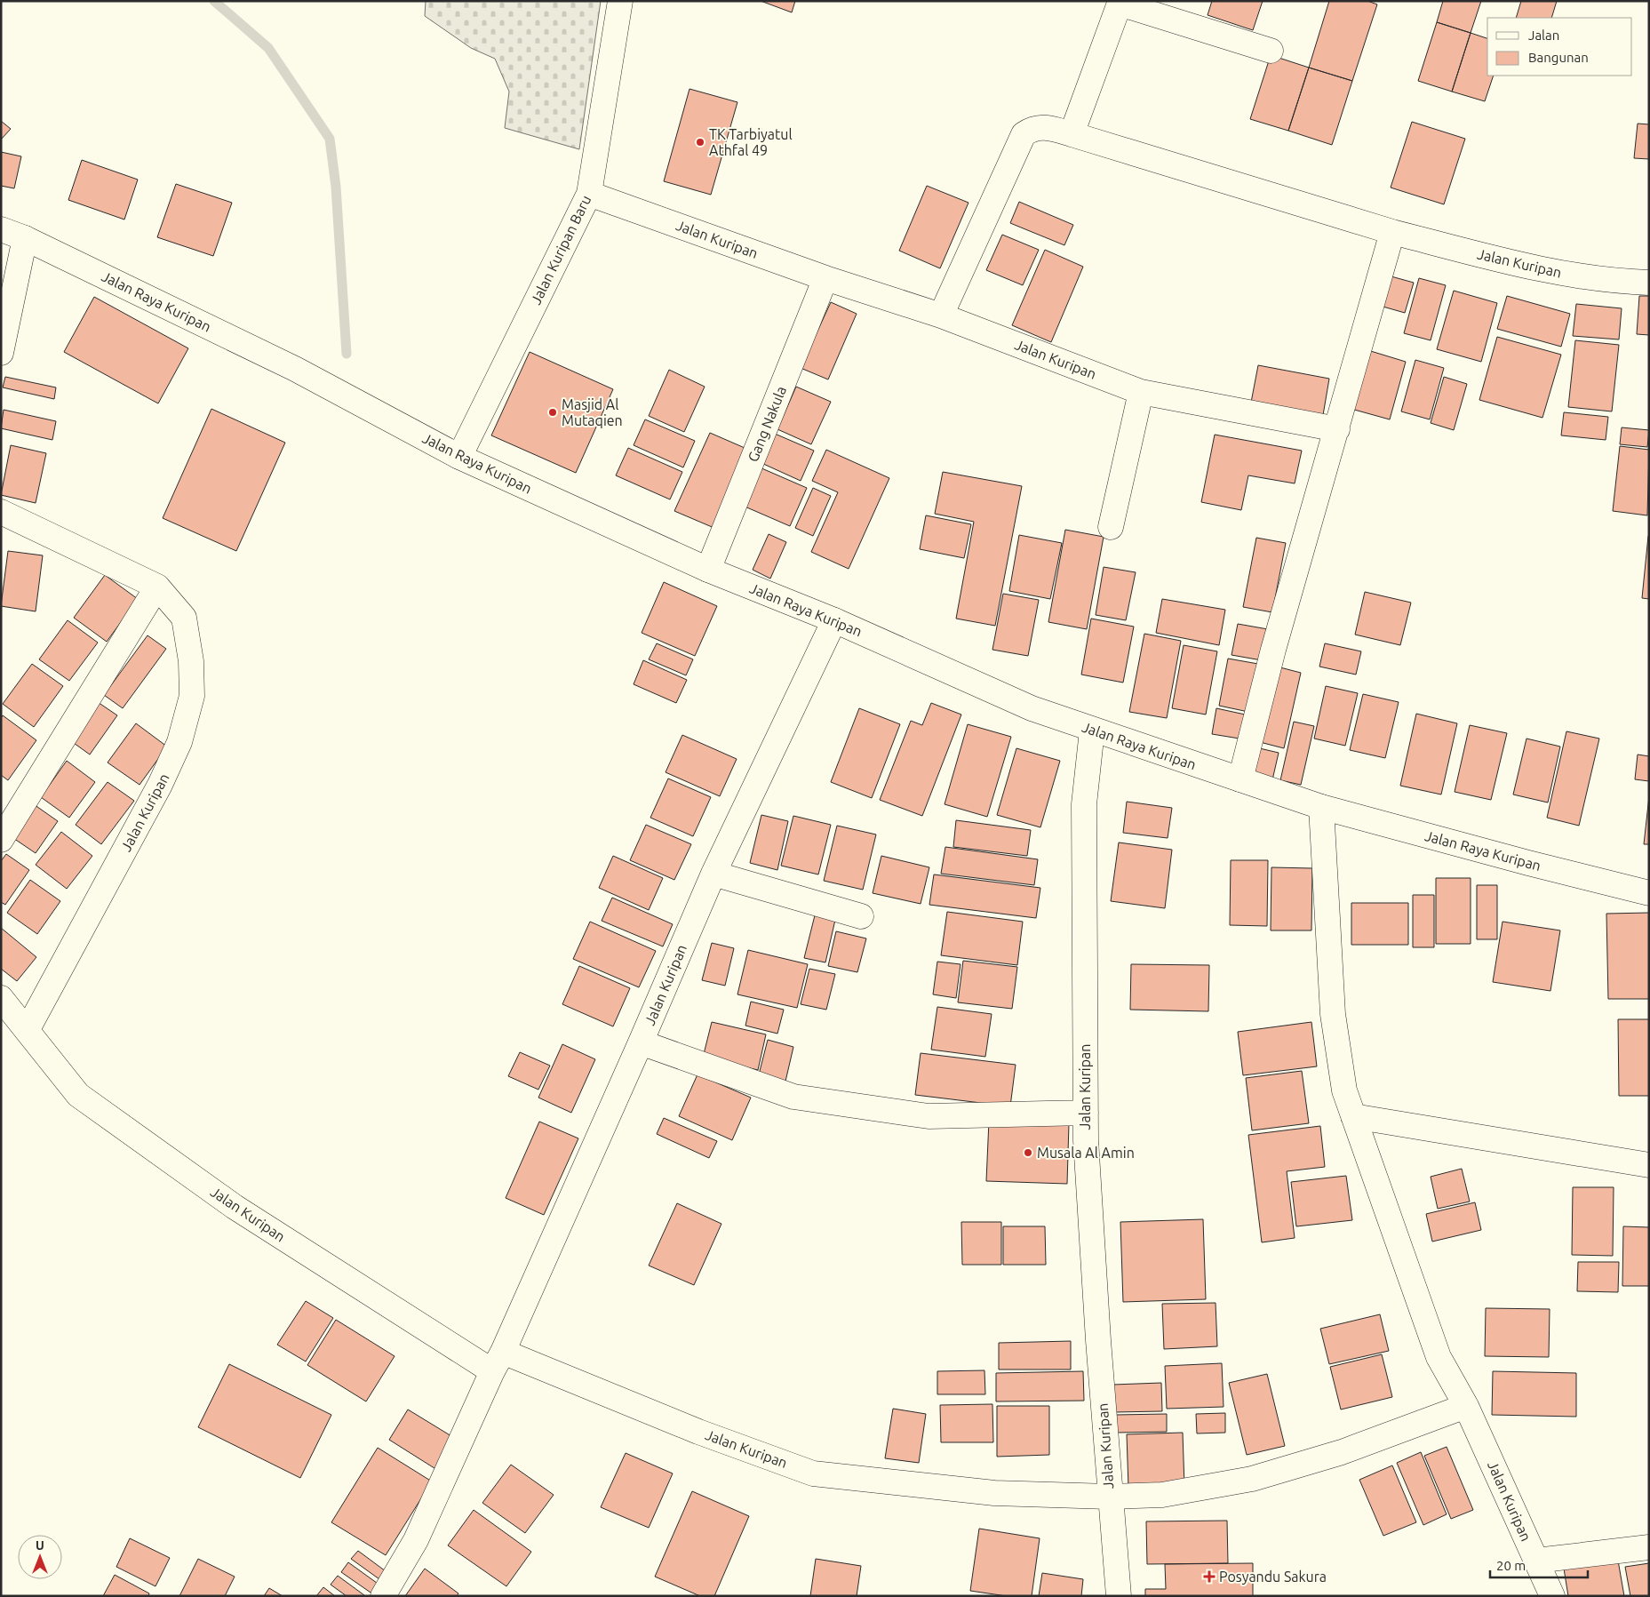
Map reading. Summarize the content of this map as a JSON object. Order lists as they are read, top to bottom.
{
  "streets": {
    "street": [
      "Jalan Kuripan",
      "Jalan Kuripan Baru",
      "Jalan Raya Kuripan",
      "Gang Nakula"
    ]
  },
  "crossings": [
    ["Jalan Kuripan", "Jalan Kuripan Baru"],
    ["Jalan Kuripan", "Jalan Raya Kuripan"],
    ["Jalan Kuripan", "Gang Nakula"],
    ["Jalan Kuripan Baru", "Jalan Raya Kuripan"],
    ["Jalan Raya Kuripan", "Gang Nakula"]
  ],
  "places": {
    "other": ["TK Tarbiyatul Athfal 49", "Masjid Al Mutaqien", "Musala Al Amin"],
    "health": ["Posyandu Sakura"]
  },
  "legend": ["Jalan", "Bangunan"],
  "scale_bar": "20 m",
  "north": "top"
}
